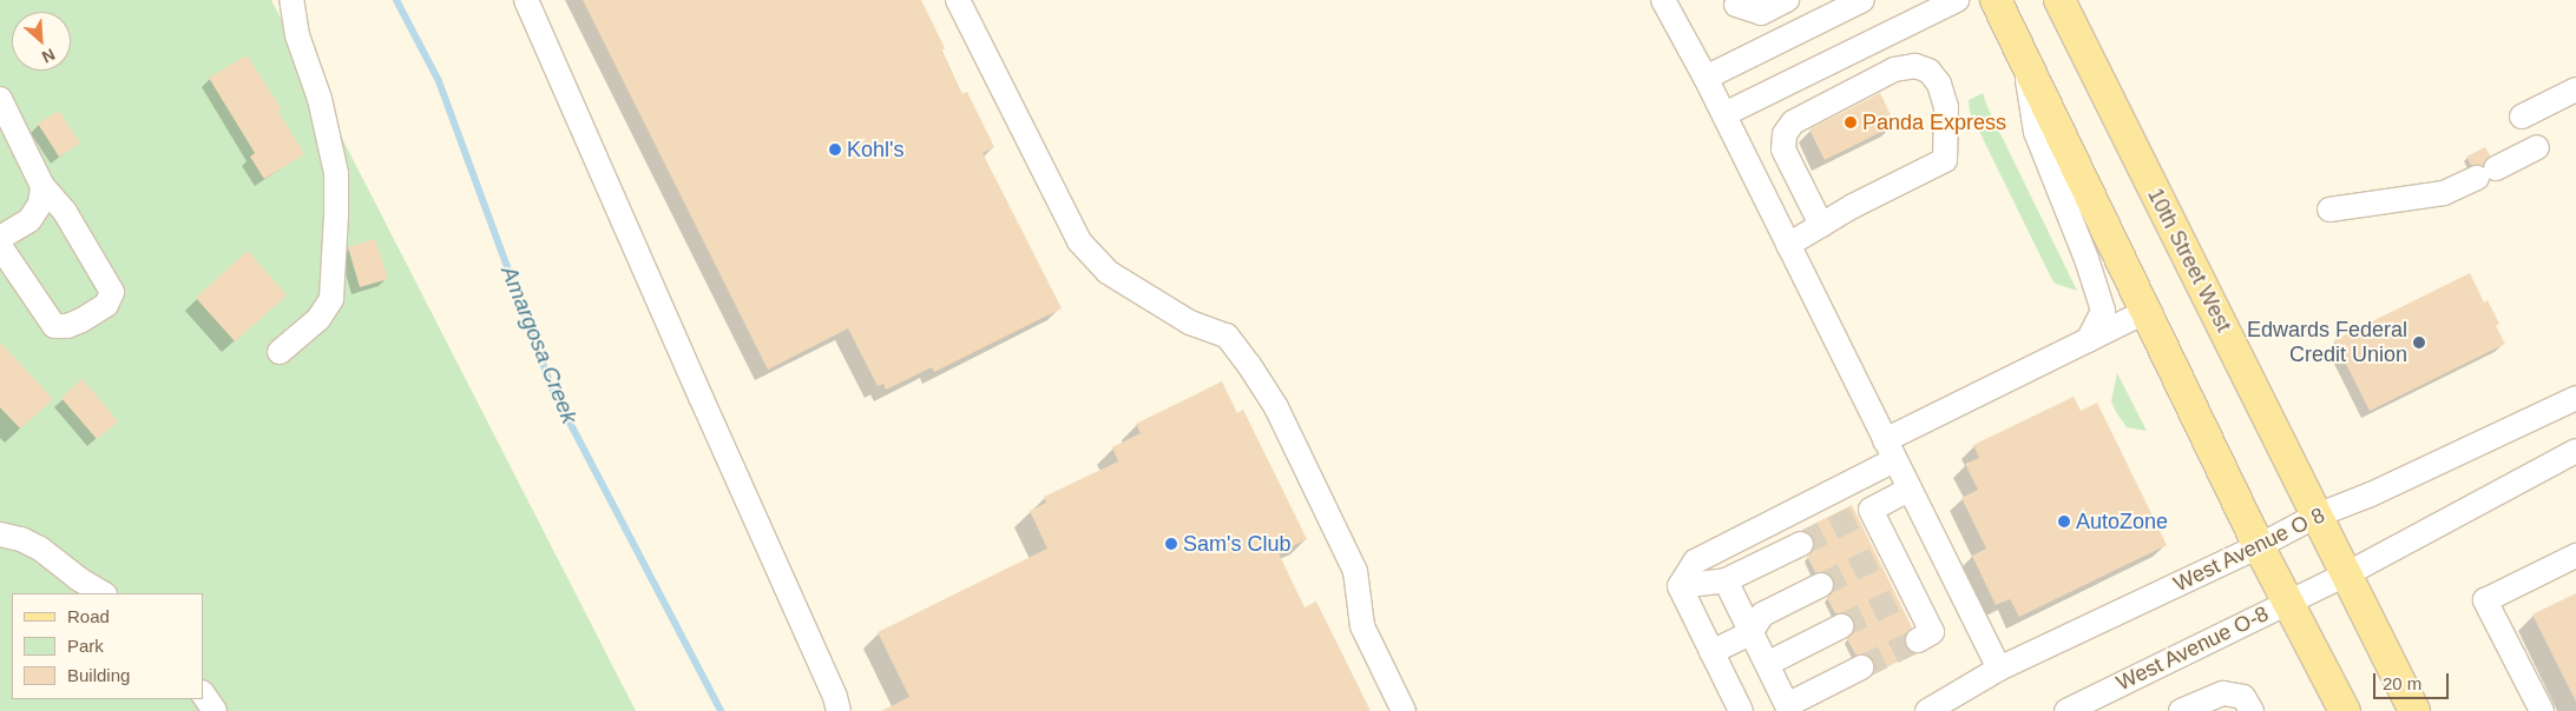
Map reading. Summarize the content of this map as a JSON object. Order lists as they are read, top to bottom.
{
  "streets": {
    "main road": ["10th Street West"],
    "street": ["West Avenue O 8", "West Avenue O-8"]
  },
  "crossings": [
    ["10th Street West", "West Avenue O 8"]
  ],
  "water": ["Amargosa Creek"],
  "places": [
    "Panda Express",
    "Kohl's",
    "Edwards Federal Credit Union",
    "AutoZone",
    "Sam's Club"
  ],
  "legend": ["Road", "Park", "Building"],
  "scale_bar": "20 m",
  "north": "bottom right"
}
